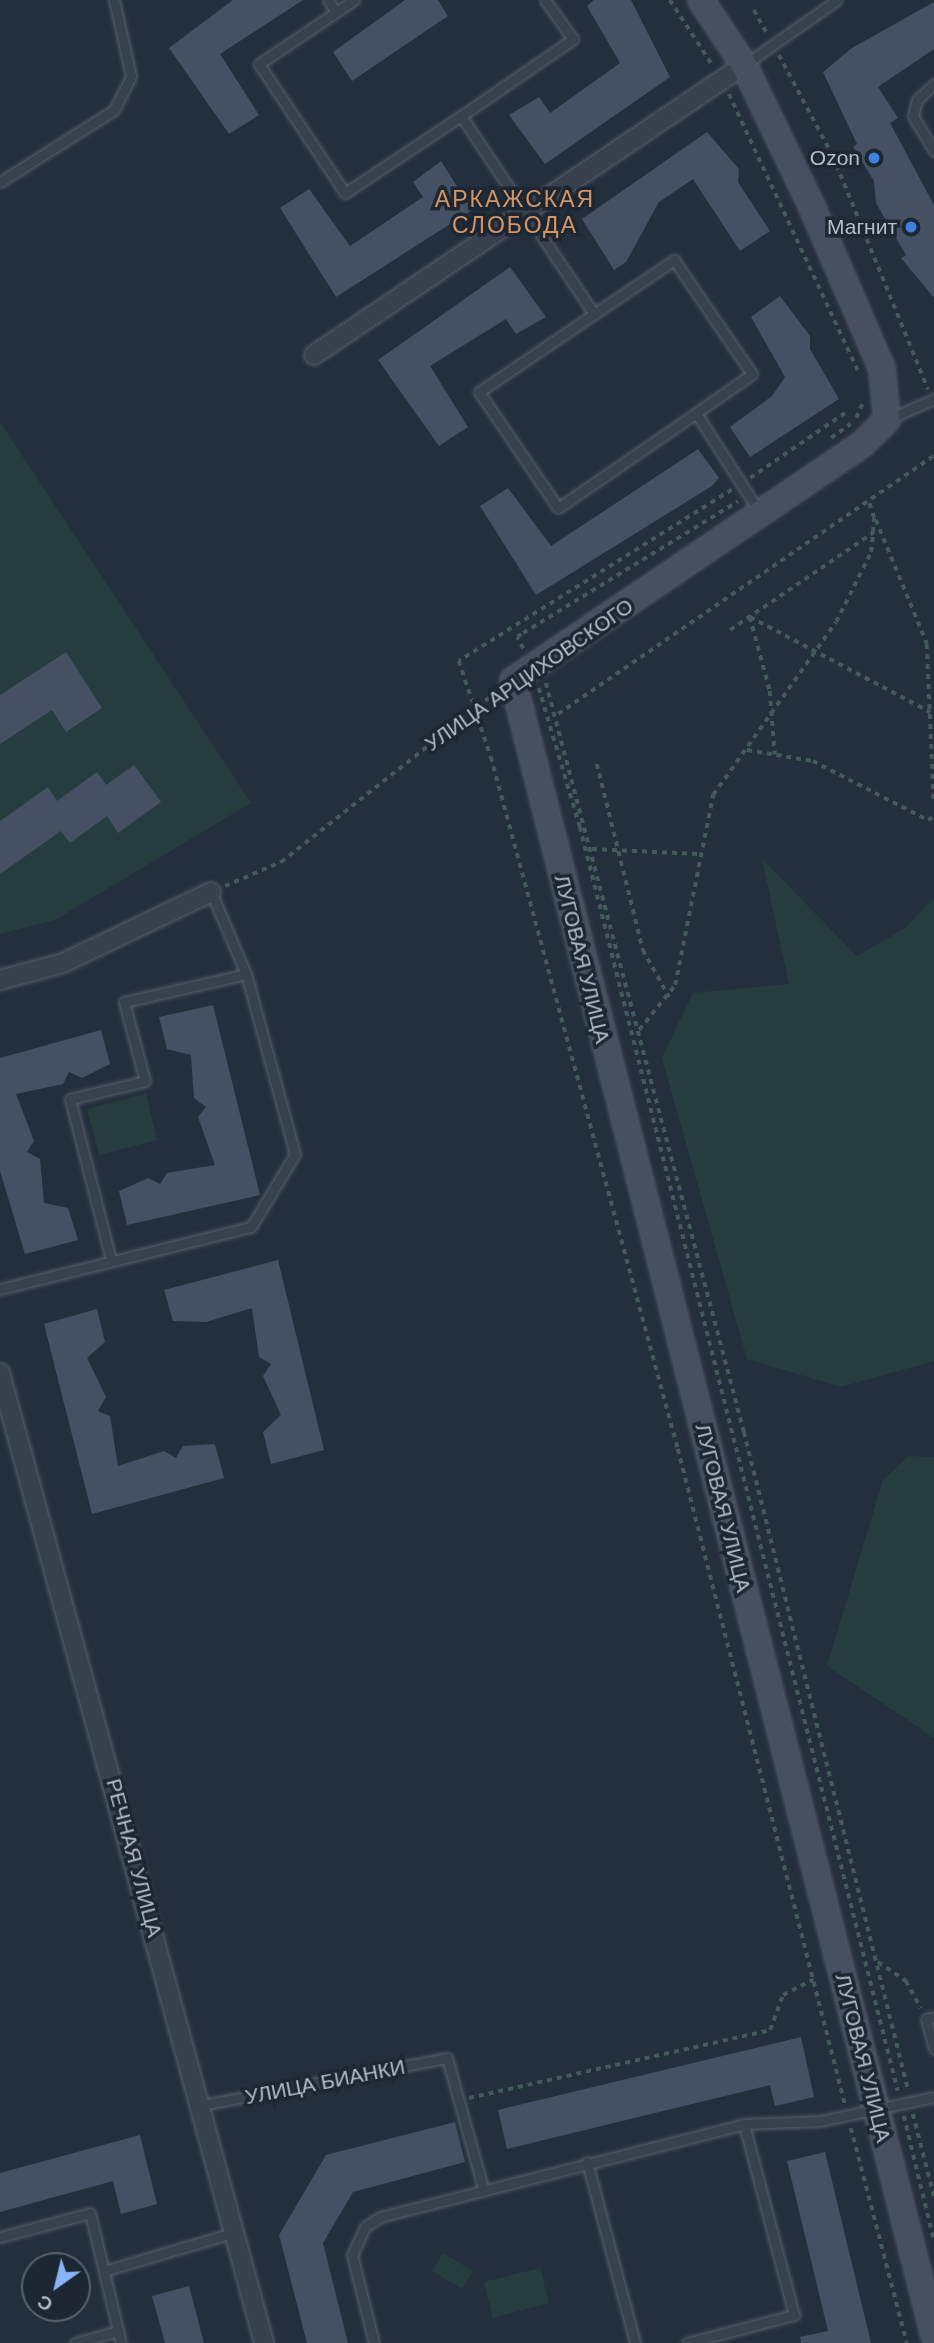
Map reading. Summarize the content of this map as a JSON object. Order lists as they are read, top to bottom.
{
  "streets": {
    "street": ["УЛИЦА АРЦИХОВСКОГО", "ЛУГОВАЯ УЛИЦА", "РЕЧНАЯ УЛИЦА"],
    "lane": ["УЛИЦА БИАНКИ"]
  },
  "crossings": [
    ["УЛИЦА АРЦИХОВСКОГО", "ЛУГОВАЯ УЛИЦА"],
    ["РЕЧНАЯ УЛИЦА", "УЛИЦА БИАНКИ"]
  ],
  "districts": ["АРКАЖСКАЯ СЛОБОДА"],
  "places": ["Ozon", "Магнит"],
  "north": "bottom left"
}
